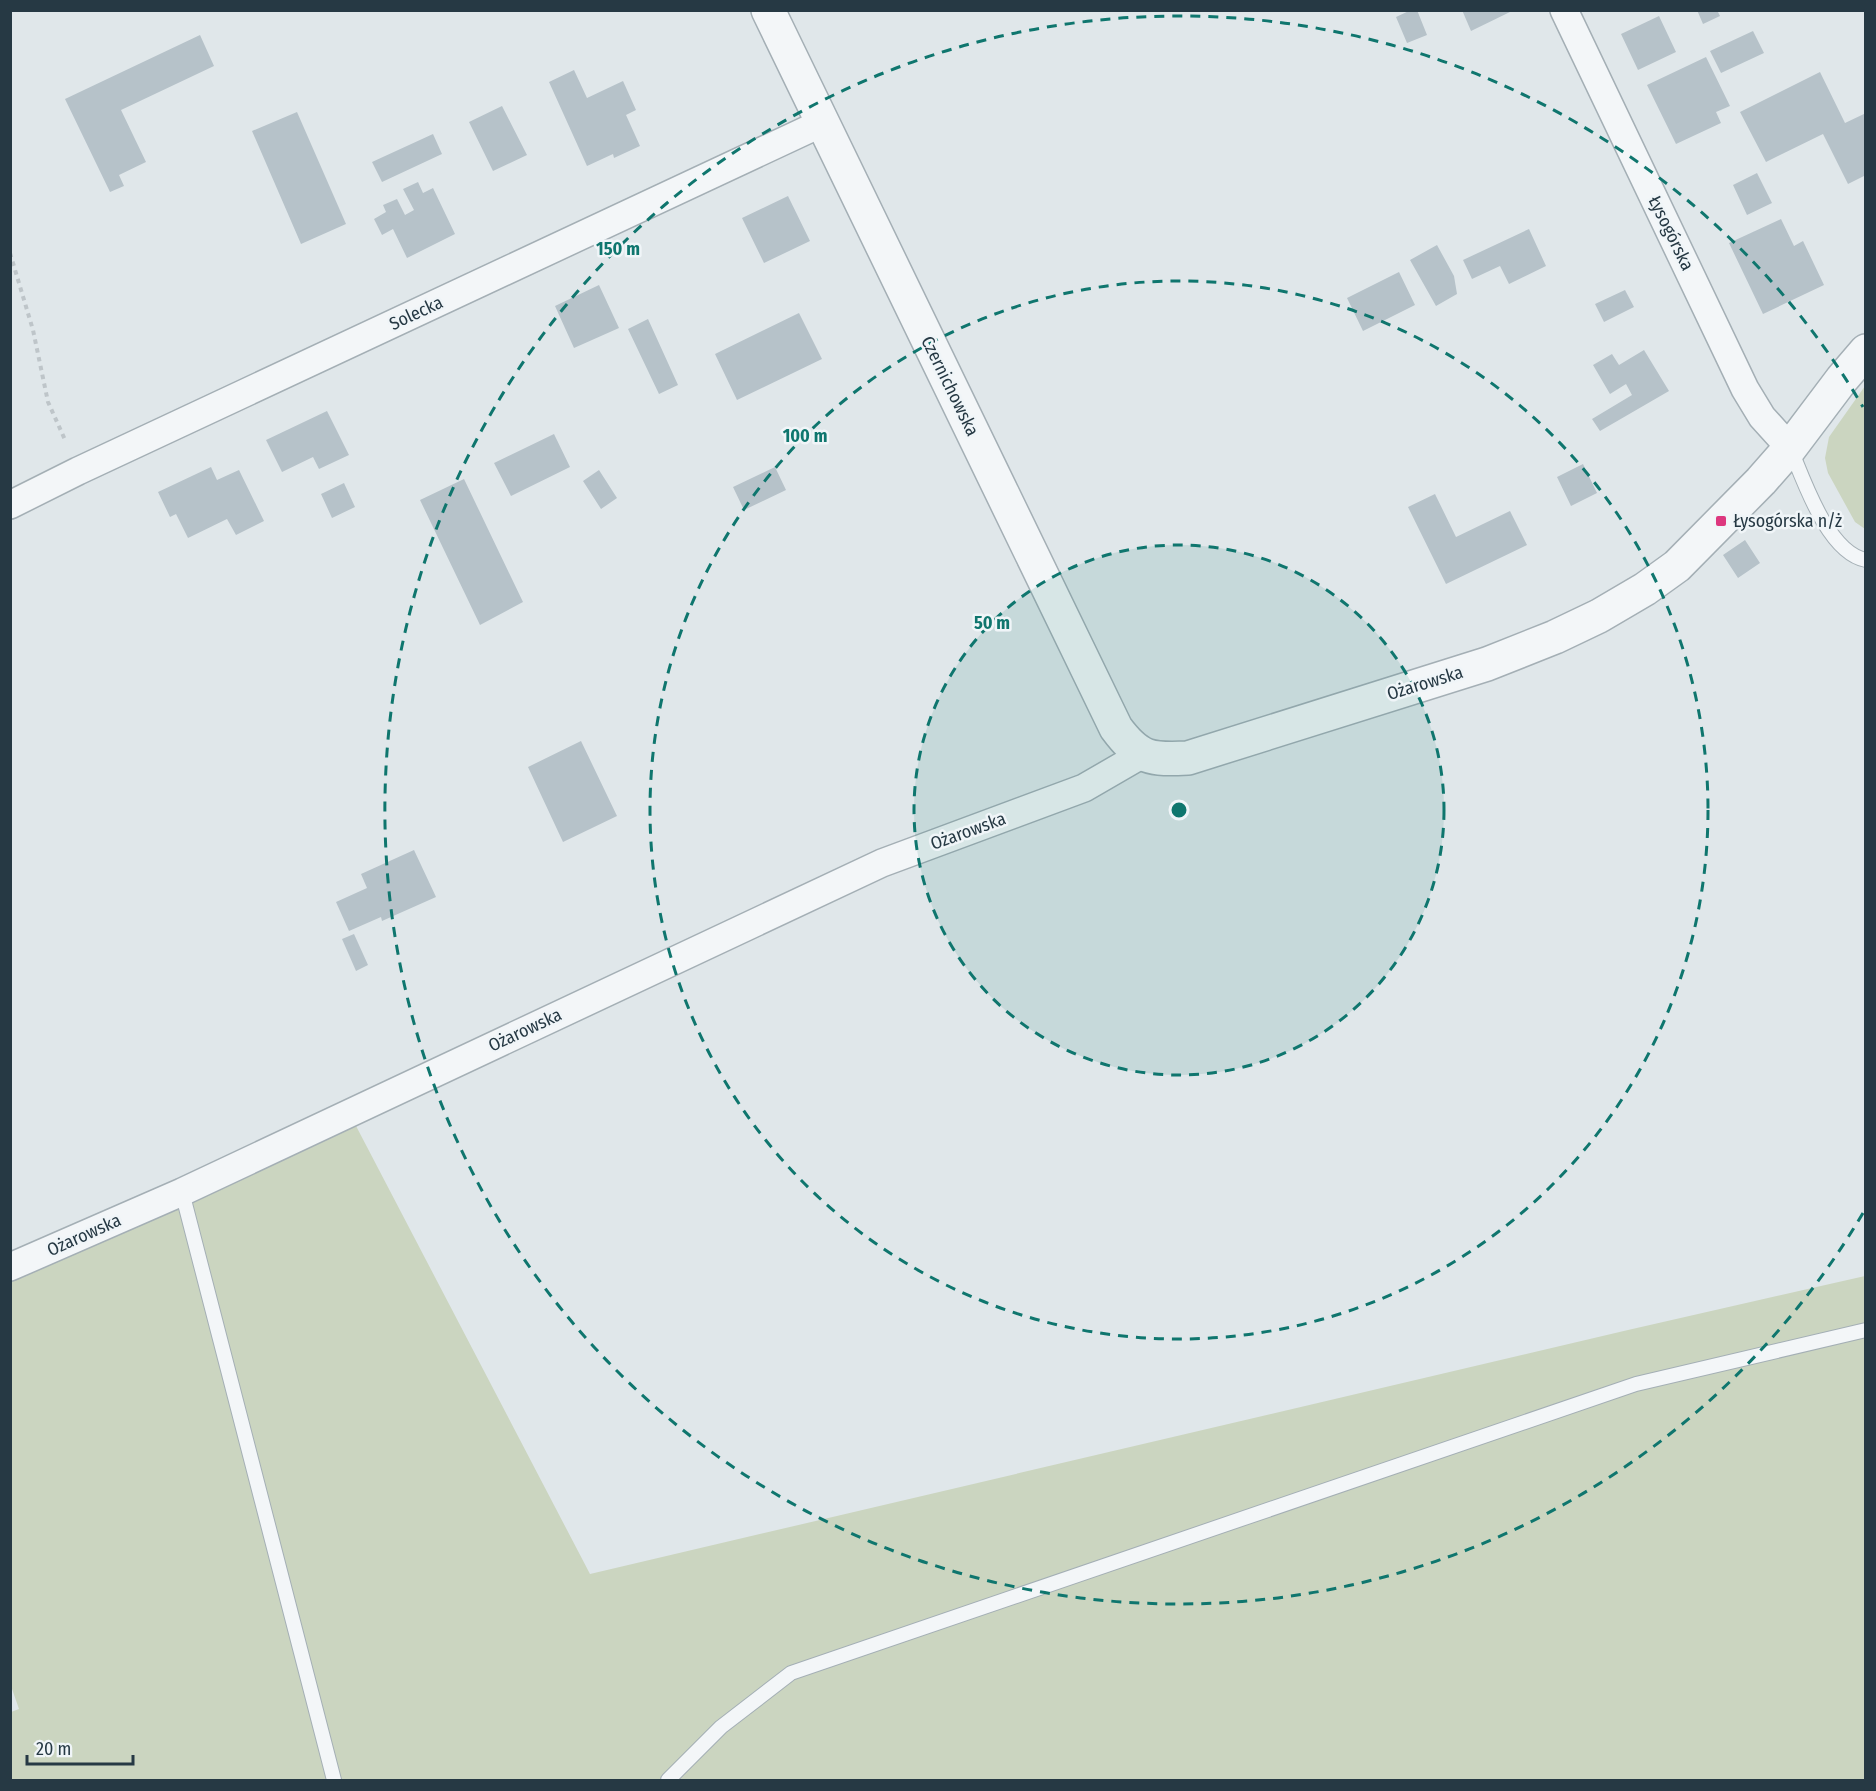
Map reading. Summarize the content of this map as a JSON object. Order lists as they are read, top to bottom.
{
  "streets": {
    "street": [
      "Łysogórska",
      "Solecka",
      "Czernichowska",
      "Ożarowska"
    ]
  },
  "crossings": [
    ["Łysogórska", "Ożarowska"],
    ["Solecka", "Czernichowska"],
    ["Czernichowska", "Ożarowska"]
  ],
  "places": {
    "transit": ["Łysogórska n/ż"]
  },
  "scale_bar": "20 m",
  "rings": ["150 m", "100 m", "50 m"]
}
